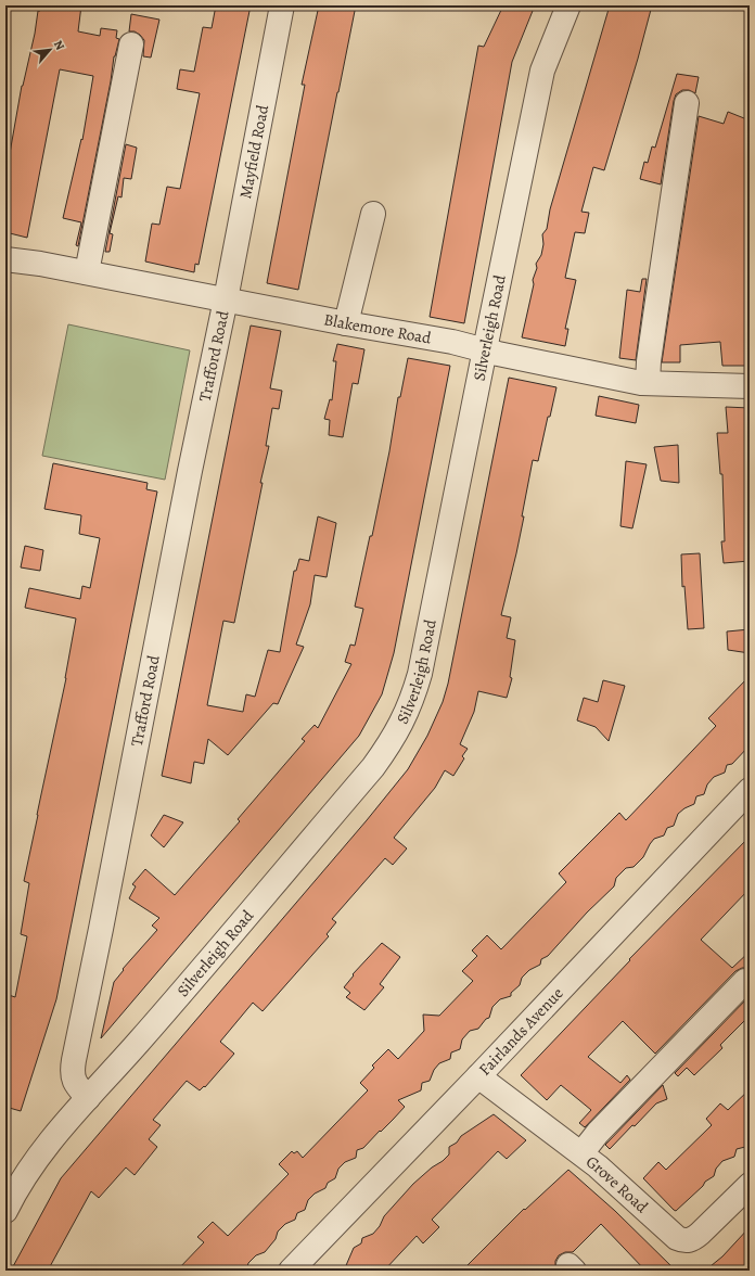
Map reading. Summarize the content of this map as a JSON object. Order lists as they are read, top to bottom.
{
  "streets": {
    "street": [
      "Mayfield Road",
      "Silverleigh Road",
      "Blakemore Road",
      "Trafford Road",
      "Fairlands Avenue",
      "Grove Road"
    ]
  },
  "crossings": [
    ["Mayfield Road", "Blakemore Road"],
    ["Mayfield Road", "Trafford Road"],
    ["Silverleigh Road", "Blakemore Road"],
    ["Silverleigh Road", "Trafford Road"],
    ["Blakemore Road", "Trafford Road"],
    ["Fairlands Avenue", "Grove Road"]
  ],
  "north": "top right"
}
